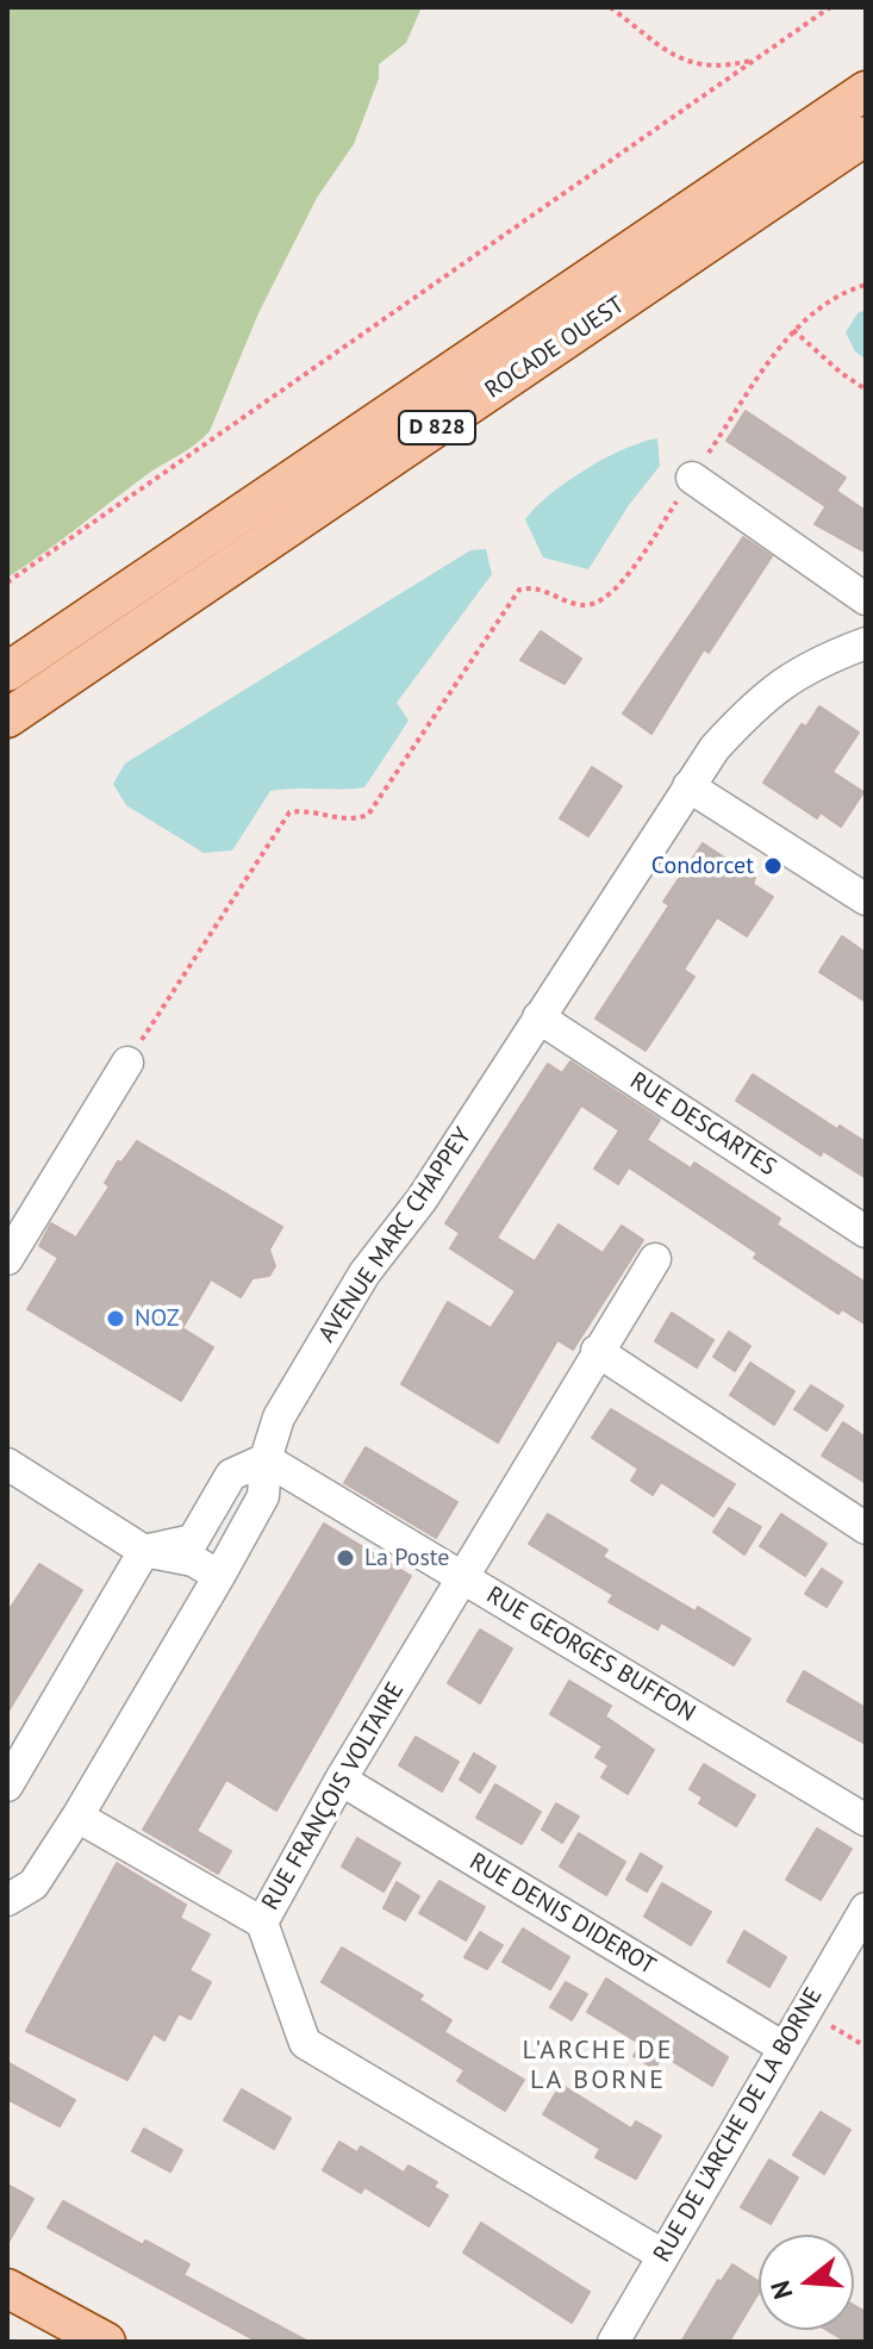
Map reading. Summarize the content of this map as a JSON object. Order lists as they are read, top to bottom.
{
  "streets": {
    "main road": ["ROCADE OUEST", "D 828"],
    "street": [
      "RUE DESCARTES",
      "AVENUE MARC CHAPPEY",
      "RUE GEORGES BUFFON",
      "RUE FRANÇOIS VOLTAIRE",
      "RUE DENIS DIDEROT",
      "RUE DE L'ARCHE DE LA BORNE"
    ]
  },
  "crossings": [
    ["RUE DESCARTES", "AVENUE MARC CHAPPEY"],
    ["AVENUE MARC CHAPPEY", "RUE GEORGES BUFFON"],
    ["RUE GEORGES BUFFON", "RUE FRANÇOIS VOLTAIRE"],
    ["RUE FRANÇOIS VOLTAIRE", "RUE DENIS DIDEROT"],
    ["RUE FRANÇOIS VOLTAIRE", "RUE DE L'ARCHE DE LA BORNE"],
    ["RUE DENIS DIDEROT", "RUE DE L'ARCHE DE LA BORNE"]
  ],
  "districts": ["L'ARCHE DE LA BORNE"],
  "places": ["Condorcet", "NOZ", "La Poste"],
  "north": "left"
}
